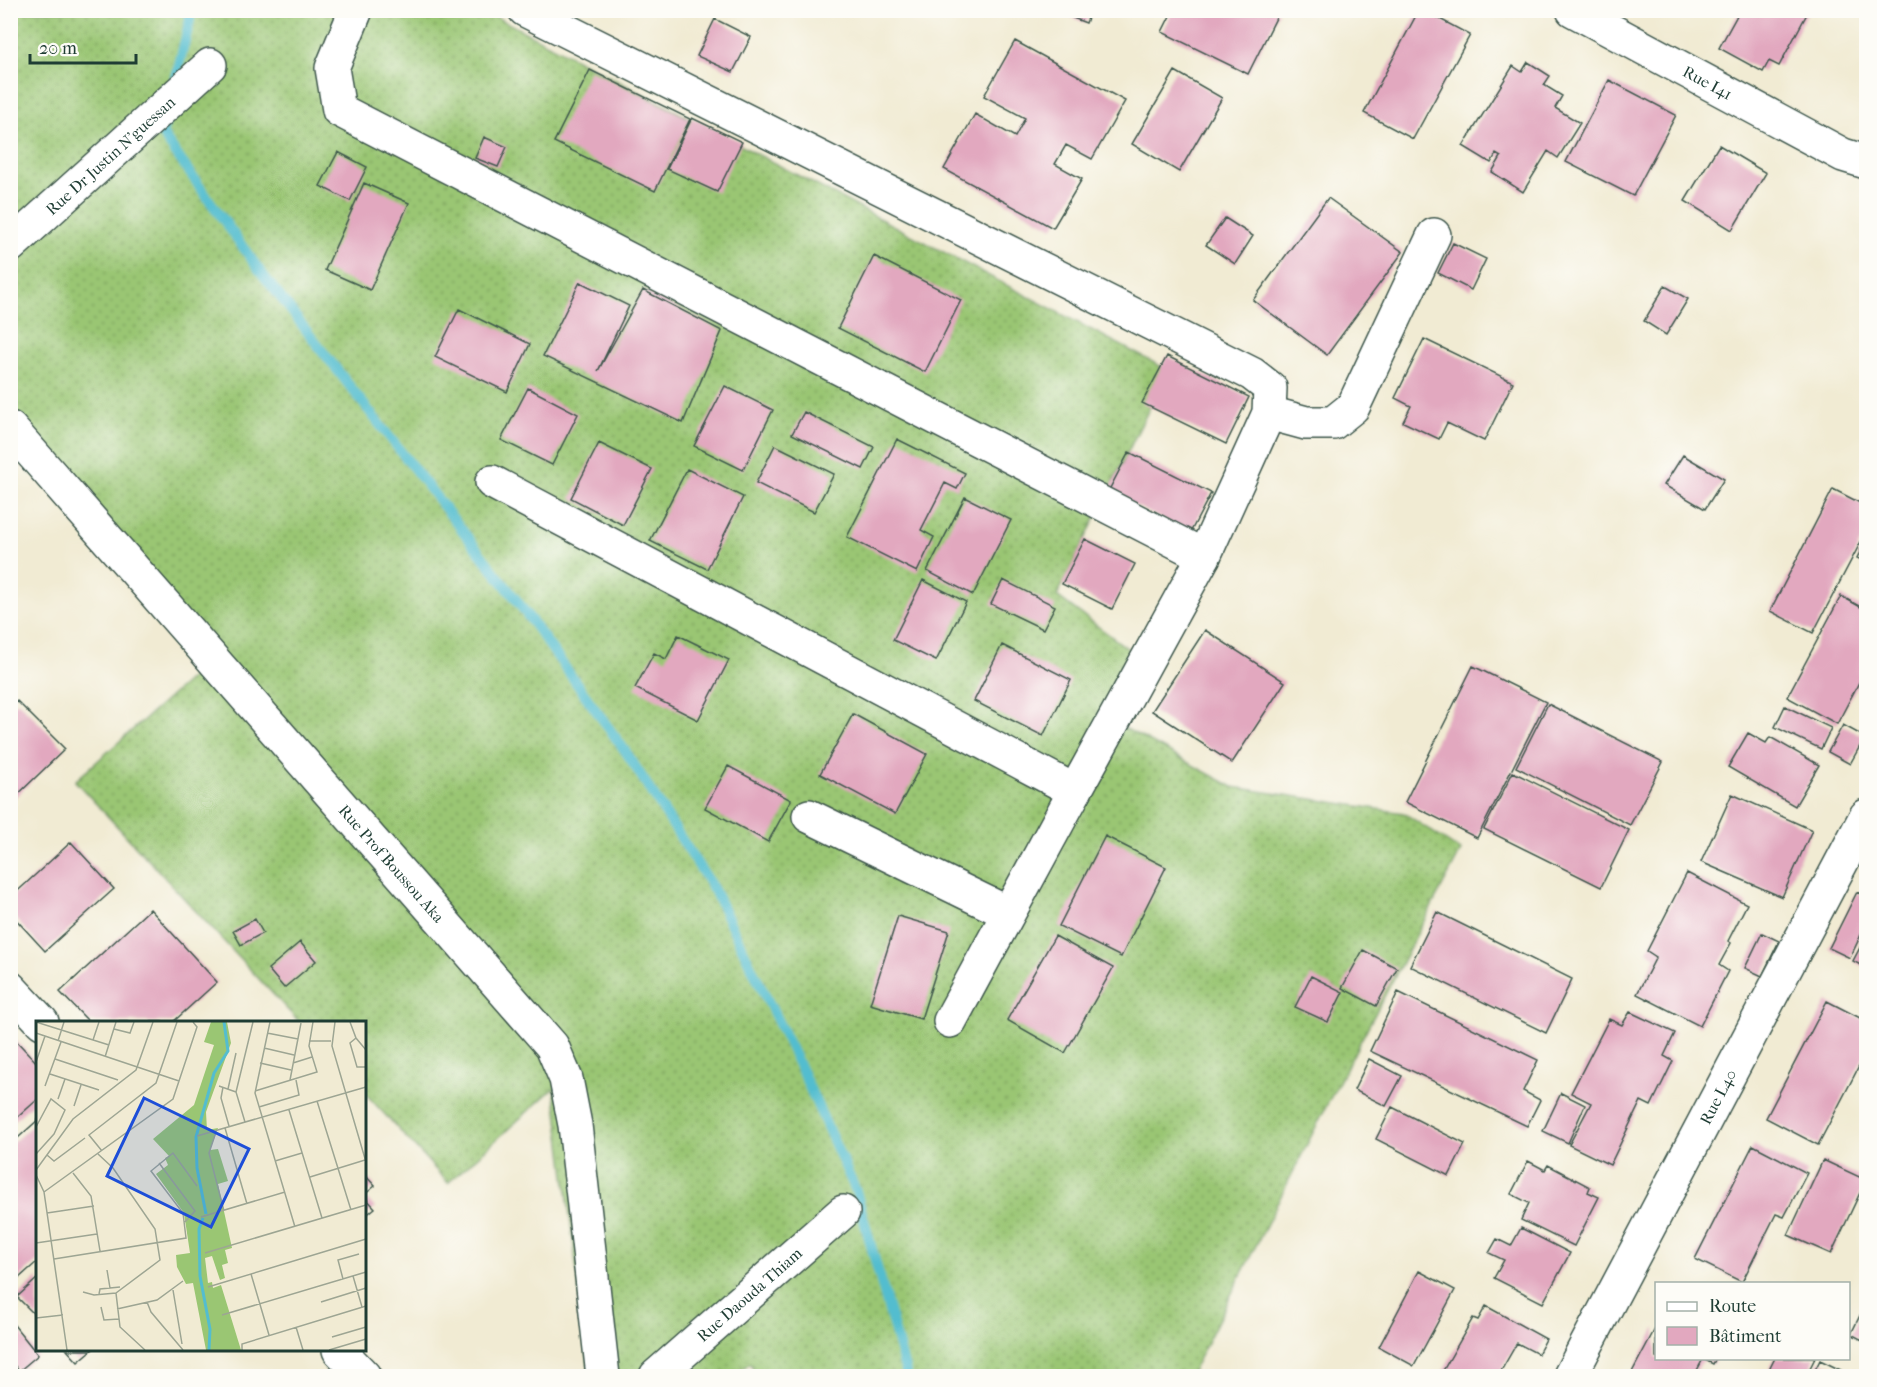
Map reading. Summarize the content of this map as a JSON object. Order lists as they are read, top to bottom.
{
  "streets": {
    "street": [
      "Rue I41",
      "Rue Dr Justin N'guessan",
      "Rue Prof Boussou Aka",
      "Rue L40",
      "Rue Daouda Thiam"
    ]
  },
  "legend": ["Route", "Bâtiment"],
  "scale_bar": "20 m"
}
